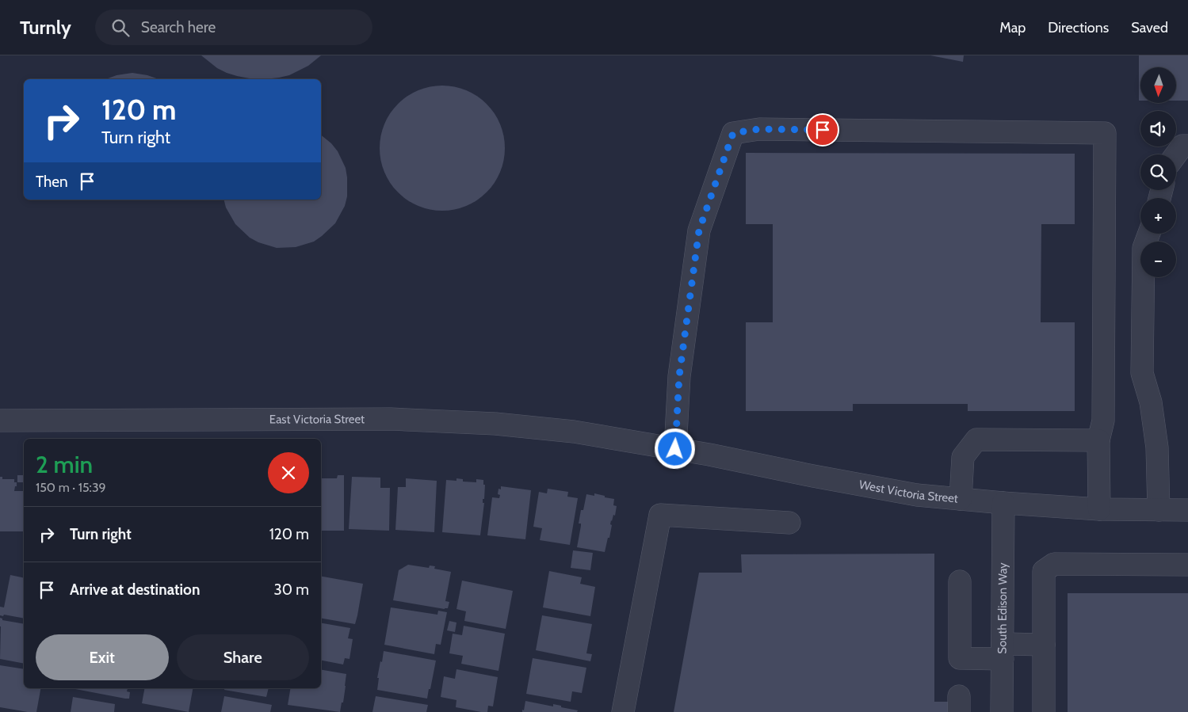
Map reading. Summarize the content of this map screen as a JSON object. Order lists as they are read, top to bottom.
{
  "streets": {
    "street": ["East Victoria Street", "West Victoria Street", "South Edison Way"]
  },
  "crossings": [
    ["East Victoria Street", "West Victoria Street"],
    ["West Victoria Street", "South Edison Way"]
  ],
  "north": "bottom",
  "page": {
    "header": "Turnly",
    "search": "Search here",
    "nav": ["Map", "Directions", "Saved"],
    "map_buttons": ["+", "−"],
    "turn": ["120 m", "Turn right"],
    "then": "Then",
    "heading": ["2 min", "150 m · 15:39"],
    "list": [
      {
        "name": "Turn right",
        "value": "120 m"
      },
      {
        "name": "Arrive at destination",
        "value": "30 m"
      }
    ],
    "buttons": ["Exit", "Share"]
  }
}
